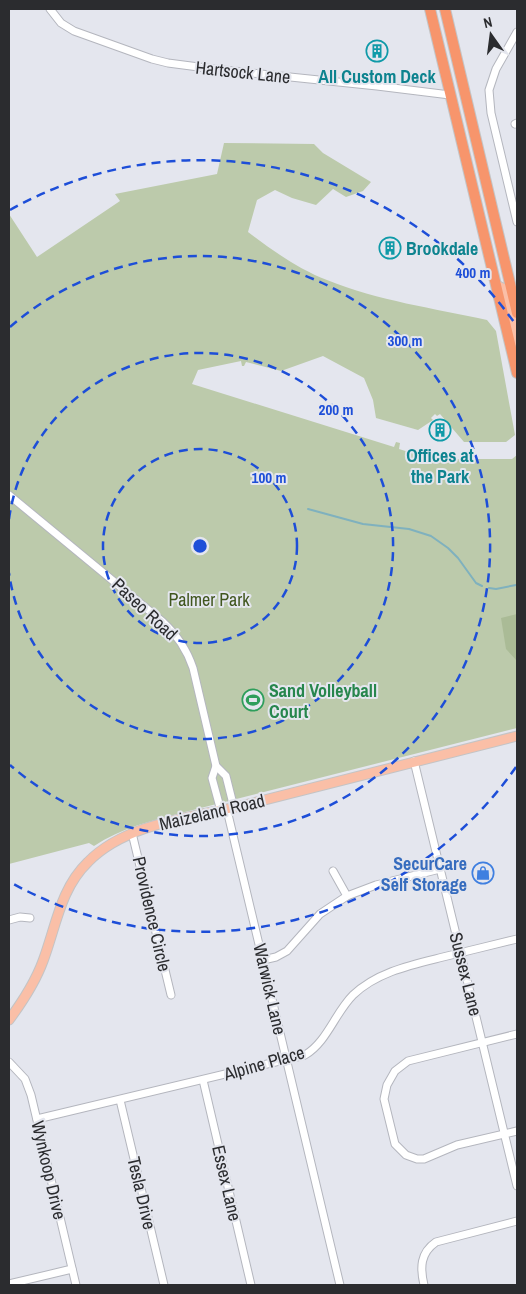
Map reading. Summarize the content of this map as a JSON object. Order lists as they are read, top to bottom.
{
  "streets": {
    "main road": ["Maizeland Road"],
    "street": [
      "Hartsock Lane",
      "Paseo Road",
      "Providence Circle",
      "Sussex Lane",
      "Warwick Lane",
      "Alpine Place",
      "Wynkoop Drive",
      "Essex Lane",
      "Tesla Drive"
    ]
  },
  "crossings": [
    ["Paseo Road", "Maizeland Road"],
    ["Paseo Road", "Warwick Lane"],
    ["Maizeland Road", "Providence Circle"],
    ["Maizeland Road", "Sussex Lane"],
    ["Maizeland Road", "Warwick Lane"],
    ["Sussex Lane", "Alpine Place"],
    ["Warwick Lane", "Alpine Place"],
    ["Alpine Place", "Wynkoop Drive"],
    ["Alpine Place", "Essex Lane"],
    ["Alpine Place", "Tesla Drive"]
  ],
  "parks": ["Palmer Park"],
  "places": {
    "building": ["All Custom Deck", "Brookdale", "Offices at the Park"],
    "sports": ["Sand Volleyball Court"],
    "shop": ["SecurCare Self Storage"]
  },
  "north": "top",
  "rings": [
    "400 m",
    "300 m",
    "200 m",
    "100 m"
  ]
}
